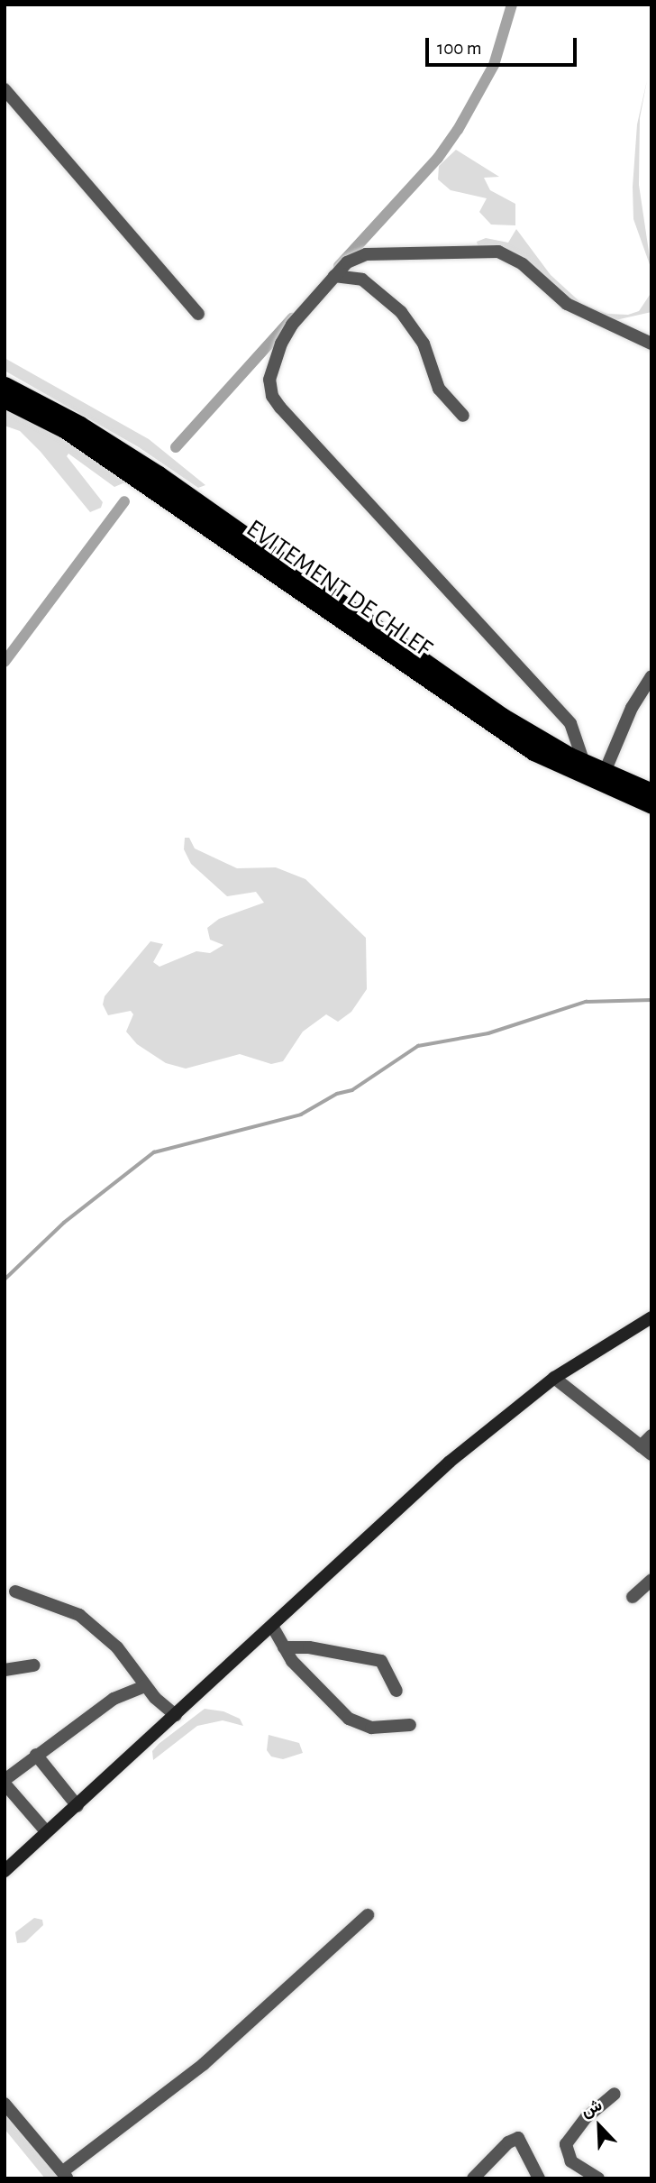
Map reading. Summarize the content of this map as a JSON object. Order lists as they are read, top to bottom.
{
  "streets": {
    "highway": ["EVITEMENT DE CHLEF"]
  },
  "scale_bar": "100 m",
  "north": "top left"
}
